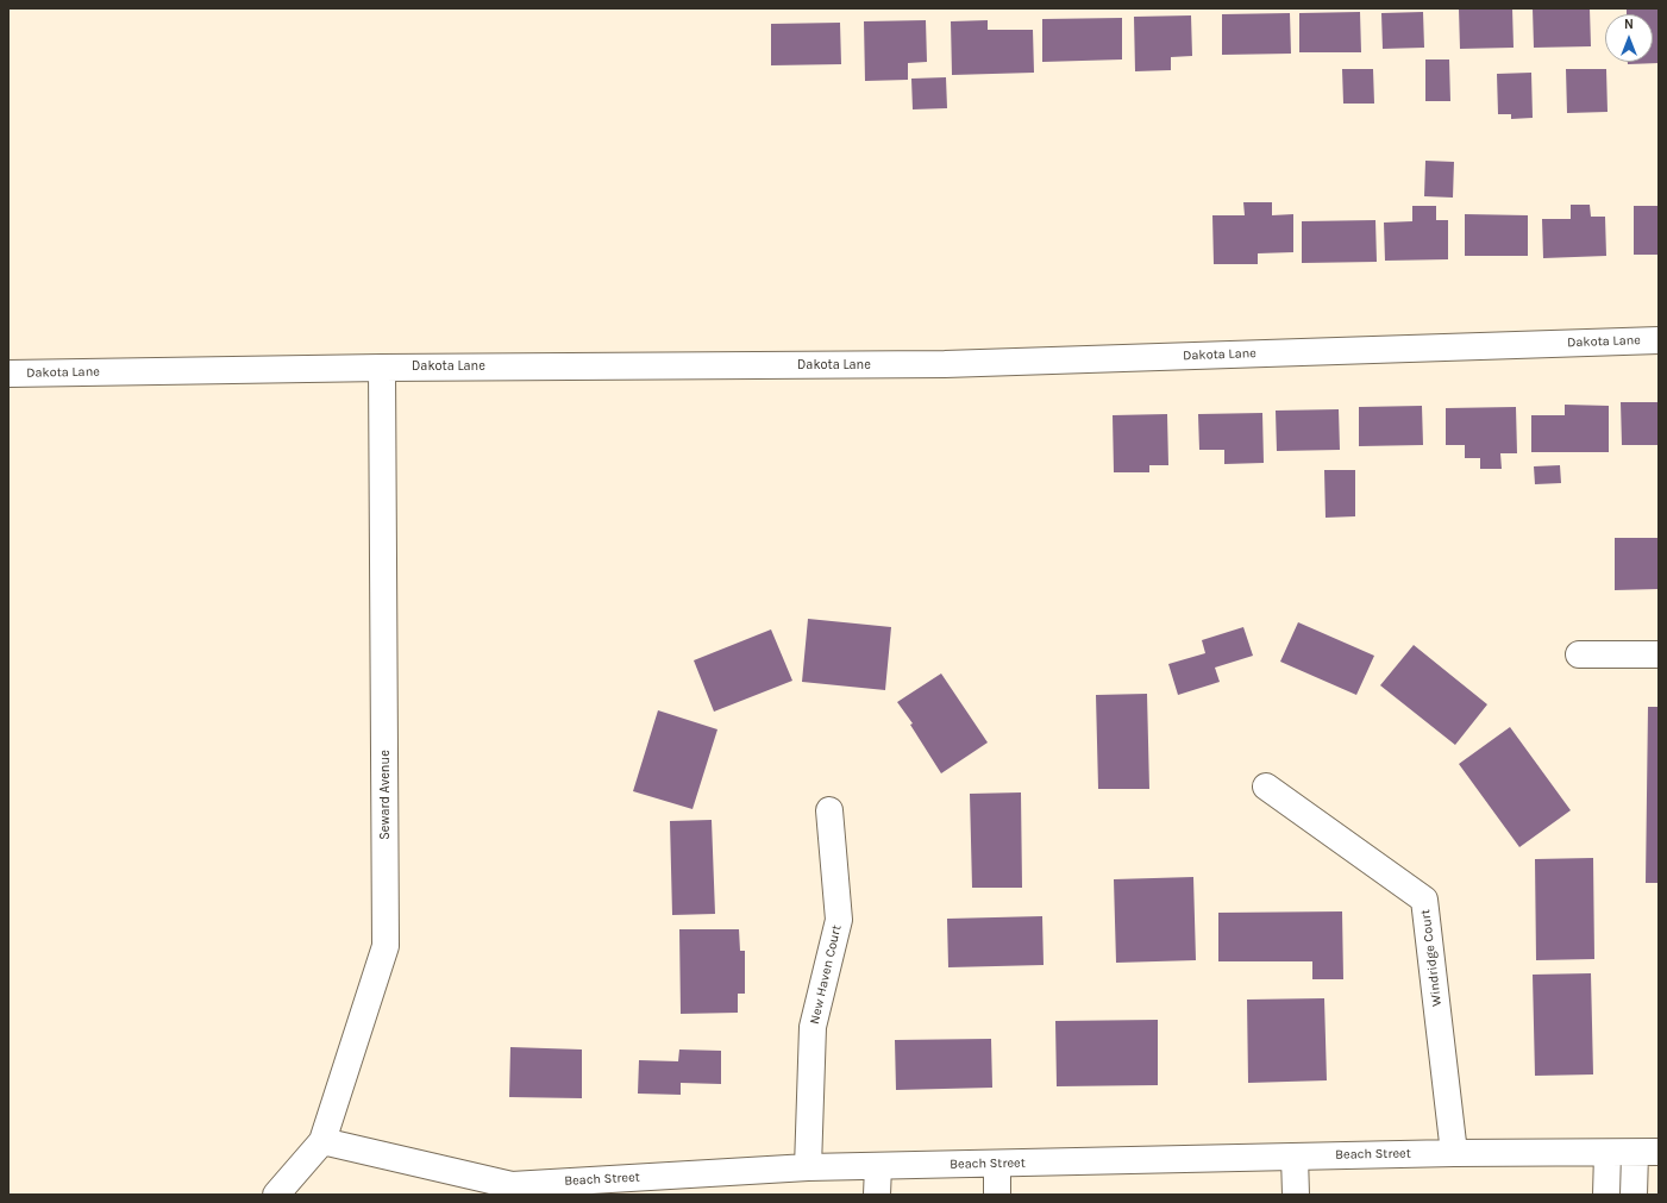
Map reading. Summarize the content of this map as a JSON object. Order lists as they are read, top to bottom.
{
  "streets": {
    "street": [
      "Dakota Lane",
      "Seward Avenue",
      "Windridge Court",
      "New Haven Court",
      "Beach Street"
    ]
  },
  "crossings": [
    ["Dakota Lane", "Seward Avenue"],
    ["Seward Avenue", "Beach Street"],
    ["Windridge Court", "Beach Street"],
    ["New Haven Court", "Beach Street"]
  ],
  "north": "top"
}
